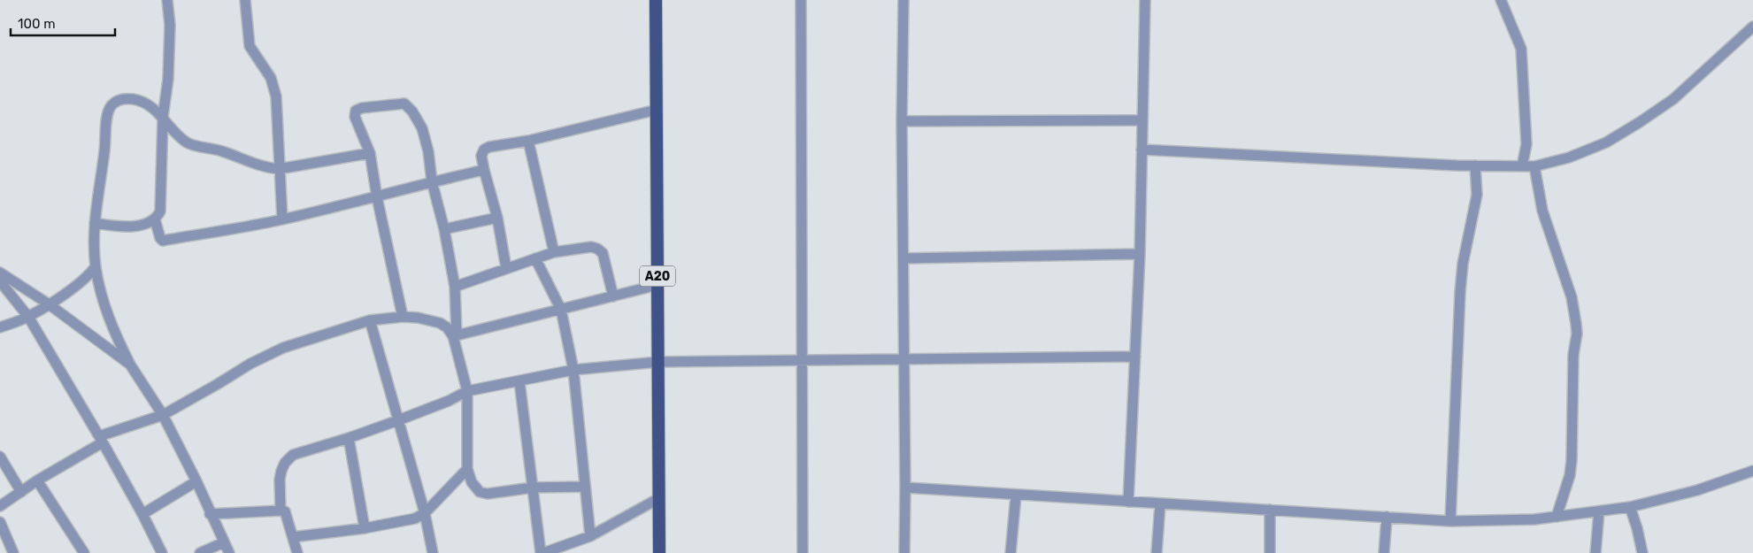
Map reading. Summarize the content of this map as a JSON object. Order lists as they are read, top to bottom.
{
  "streets": {
    "main road": ["A20"]
  },
  "scale_bar": "100 m"
}
